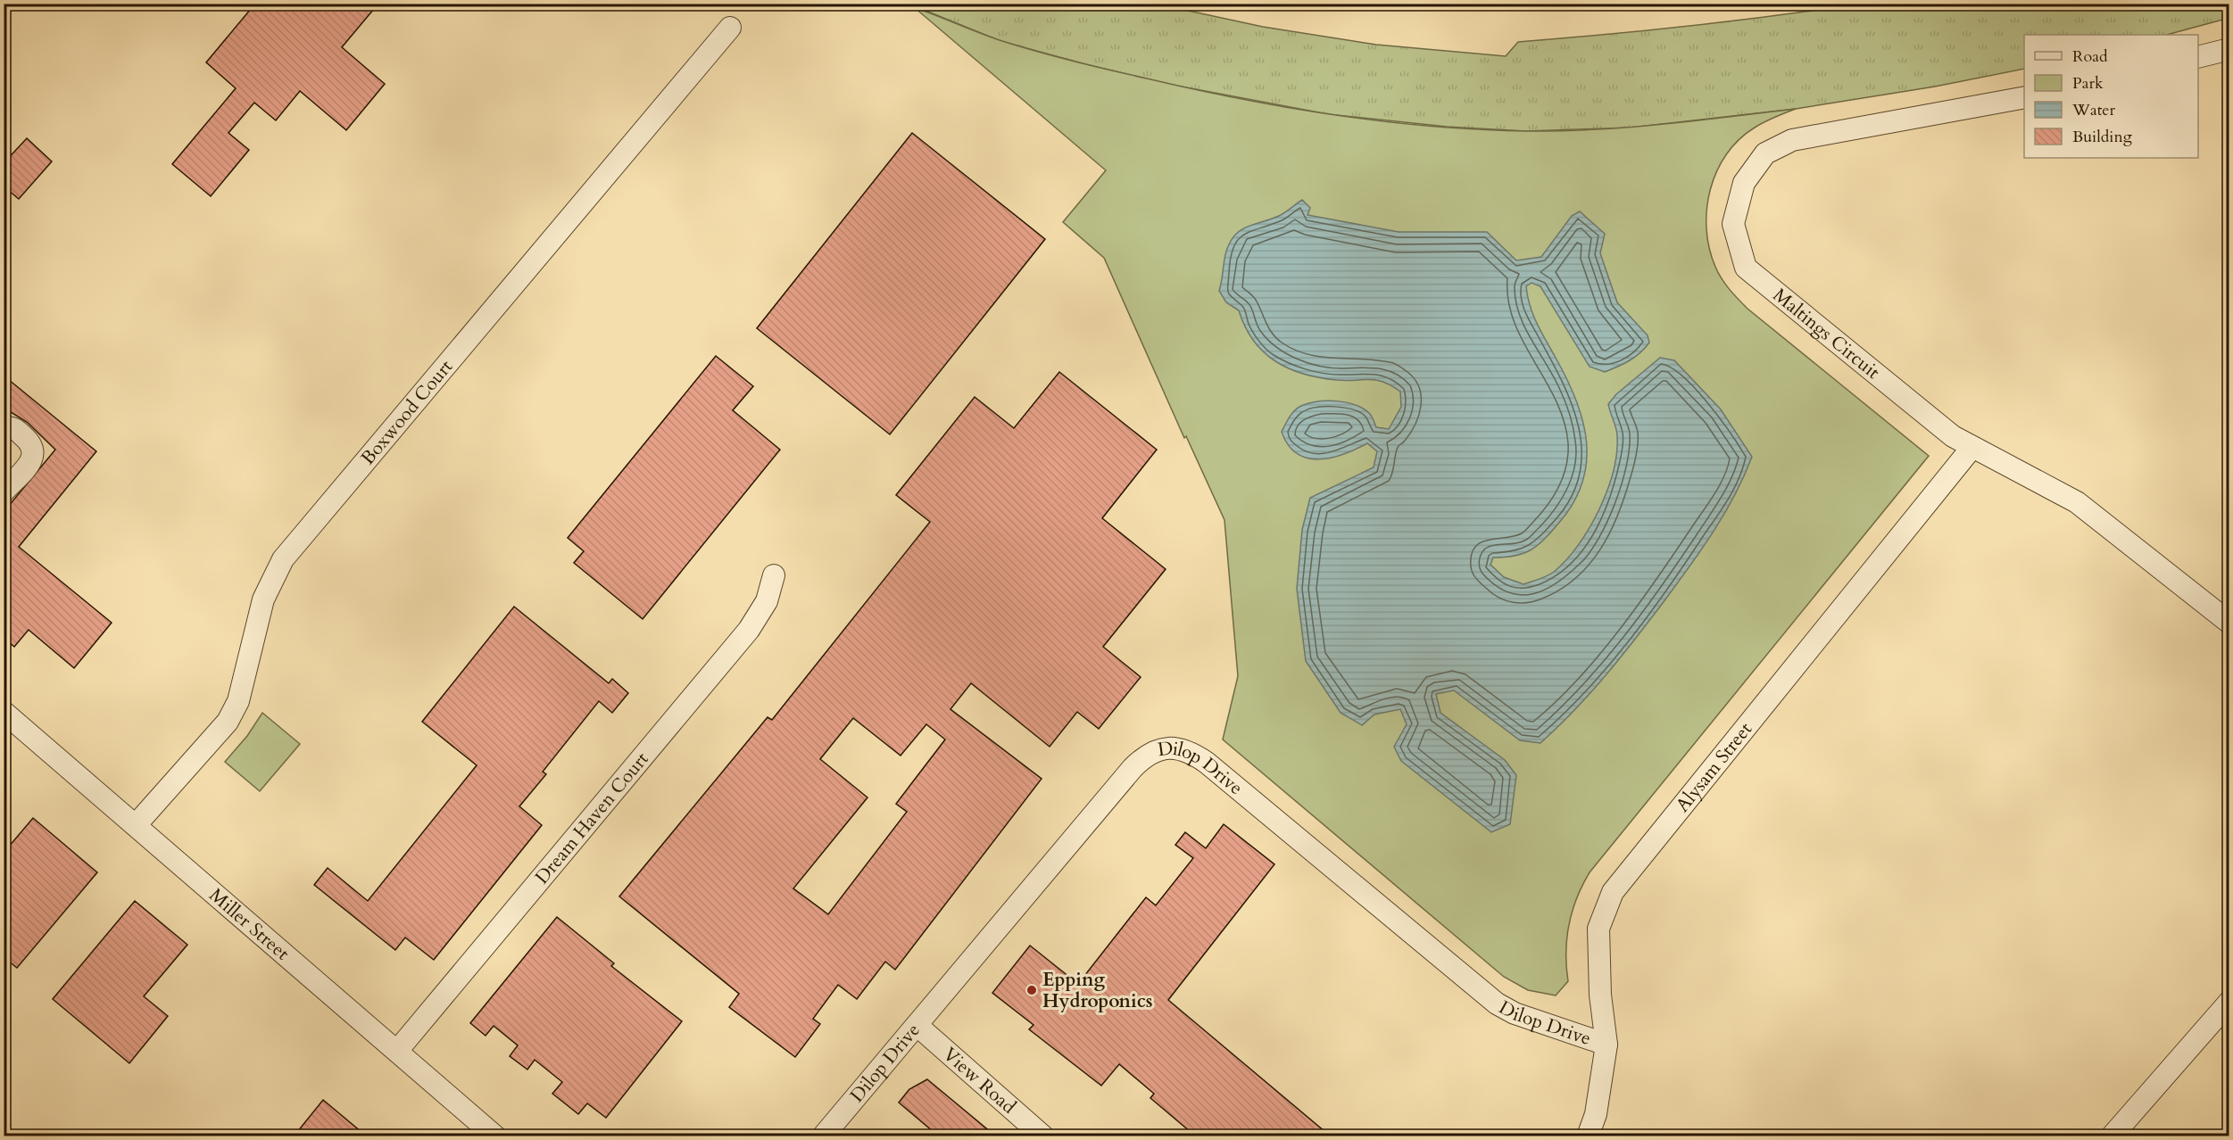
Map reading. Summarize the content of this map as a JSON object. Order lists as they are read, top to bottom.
{
  "streets": {
    "street": [
      "Maltings Circuit",
      "Boxwood Court",
      "Alysam Street",
      "Dilop Drive",
      "Dream Haven Court",
      "Miller Street",
      "View Road"
    ]
  },
  "crossings": [
    ["Maltings Circuit", "Alysam Street"],
    ["Boxwood Court", "Miller Street"],
    ["Alysam Street", "Dilop Drive"],
    ["Dilop Drive", "View Road"],
    ["Dream Haven Court", "Miller Street"]
  ],
  "places": ["Epping Hydroponics"],
  "legend": [
    "Road",
    "Park",
    "Water",
    "Building"
  ]
}
